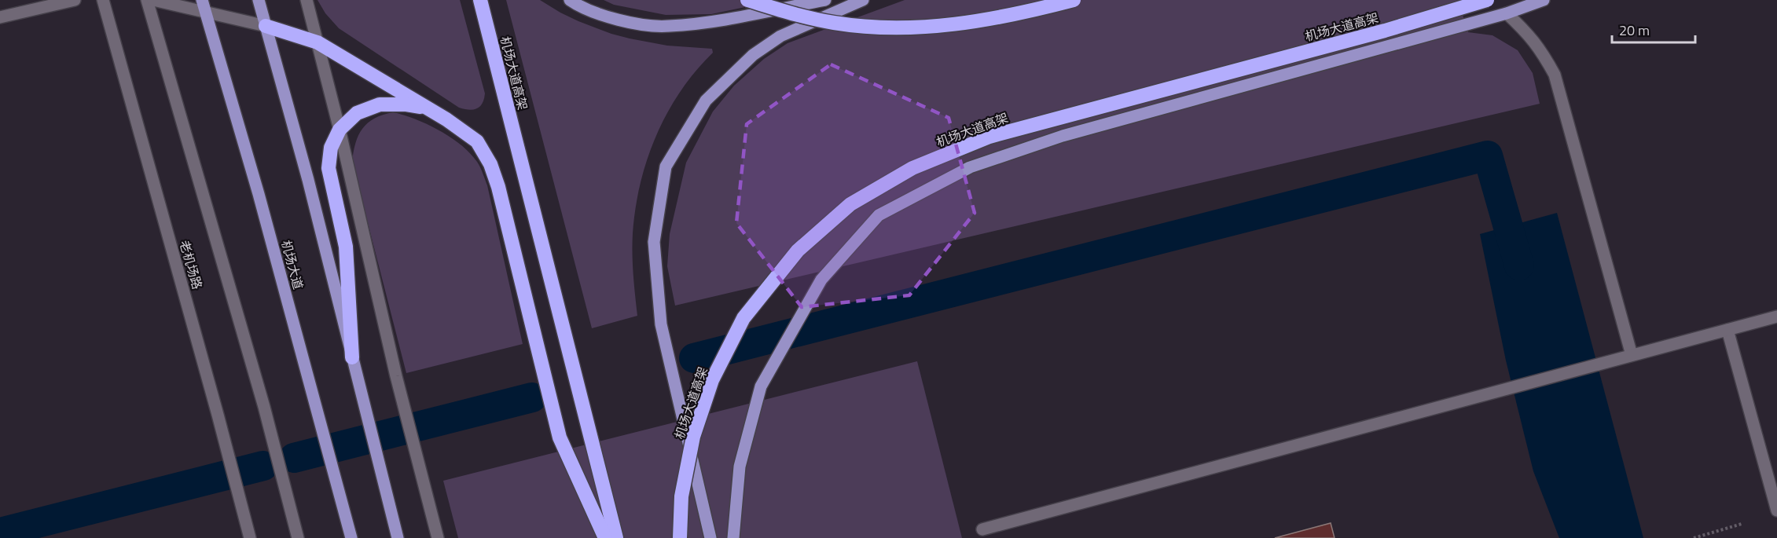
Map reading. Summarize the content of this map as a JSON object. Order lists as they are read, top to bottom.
{
  "streets": {
    "highway": ["机场大道高架"],
    "main road": ["机场大道"],
    "street": ["老机场路"]
  },
  "scale_bar": "20 m"
}
